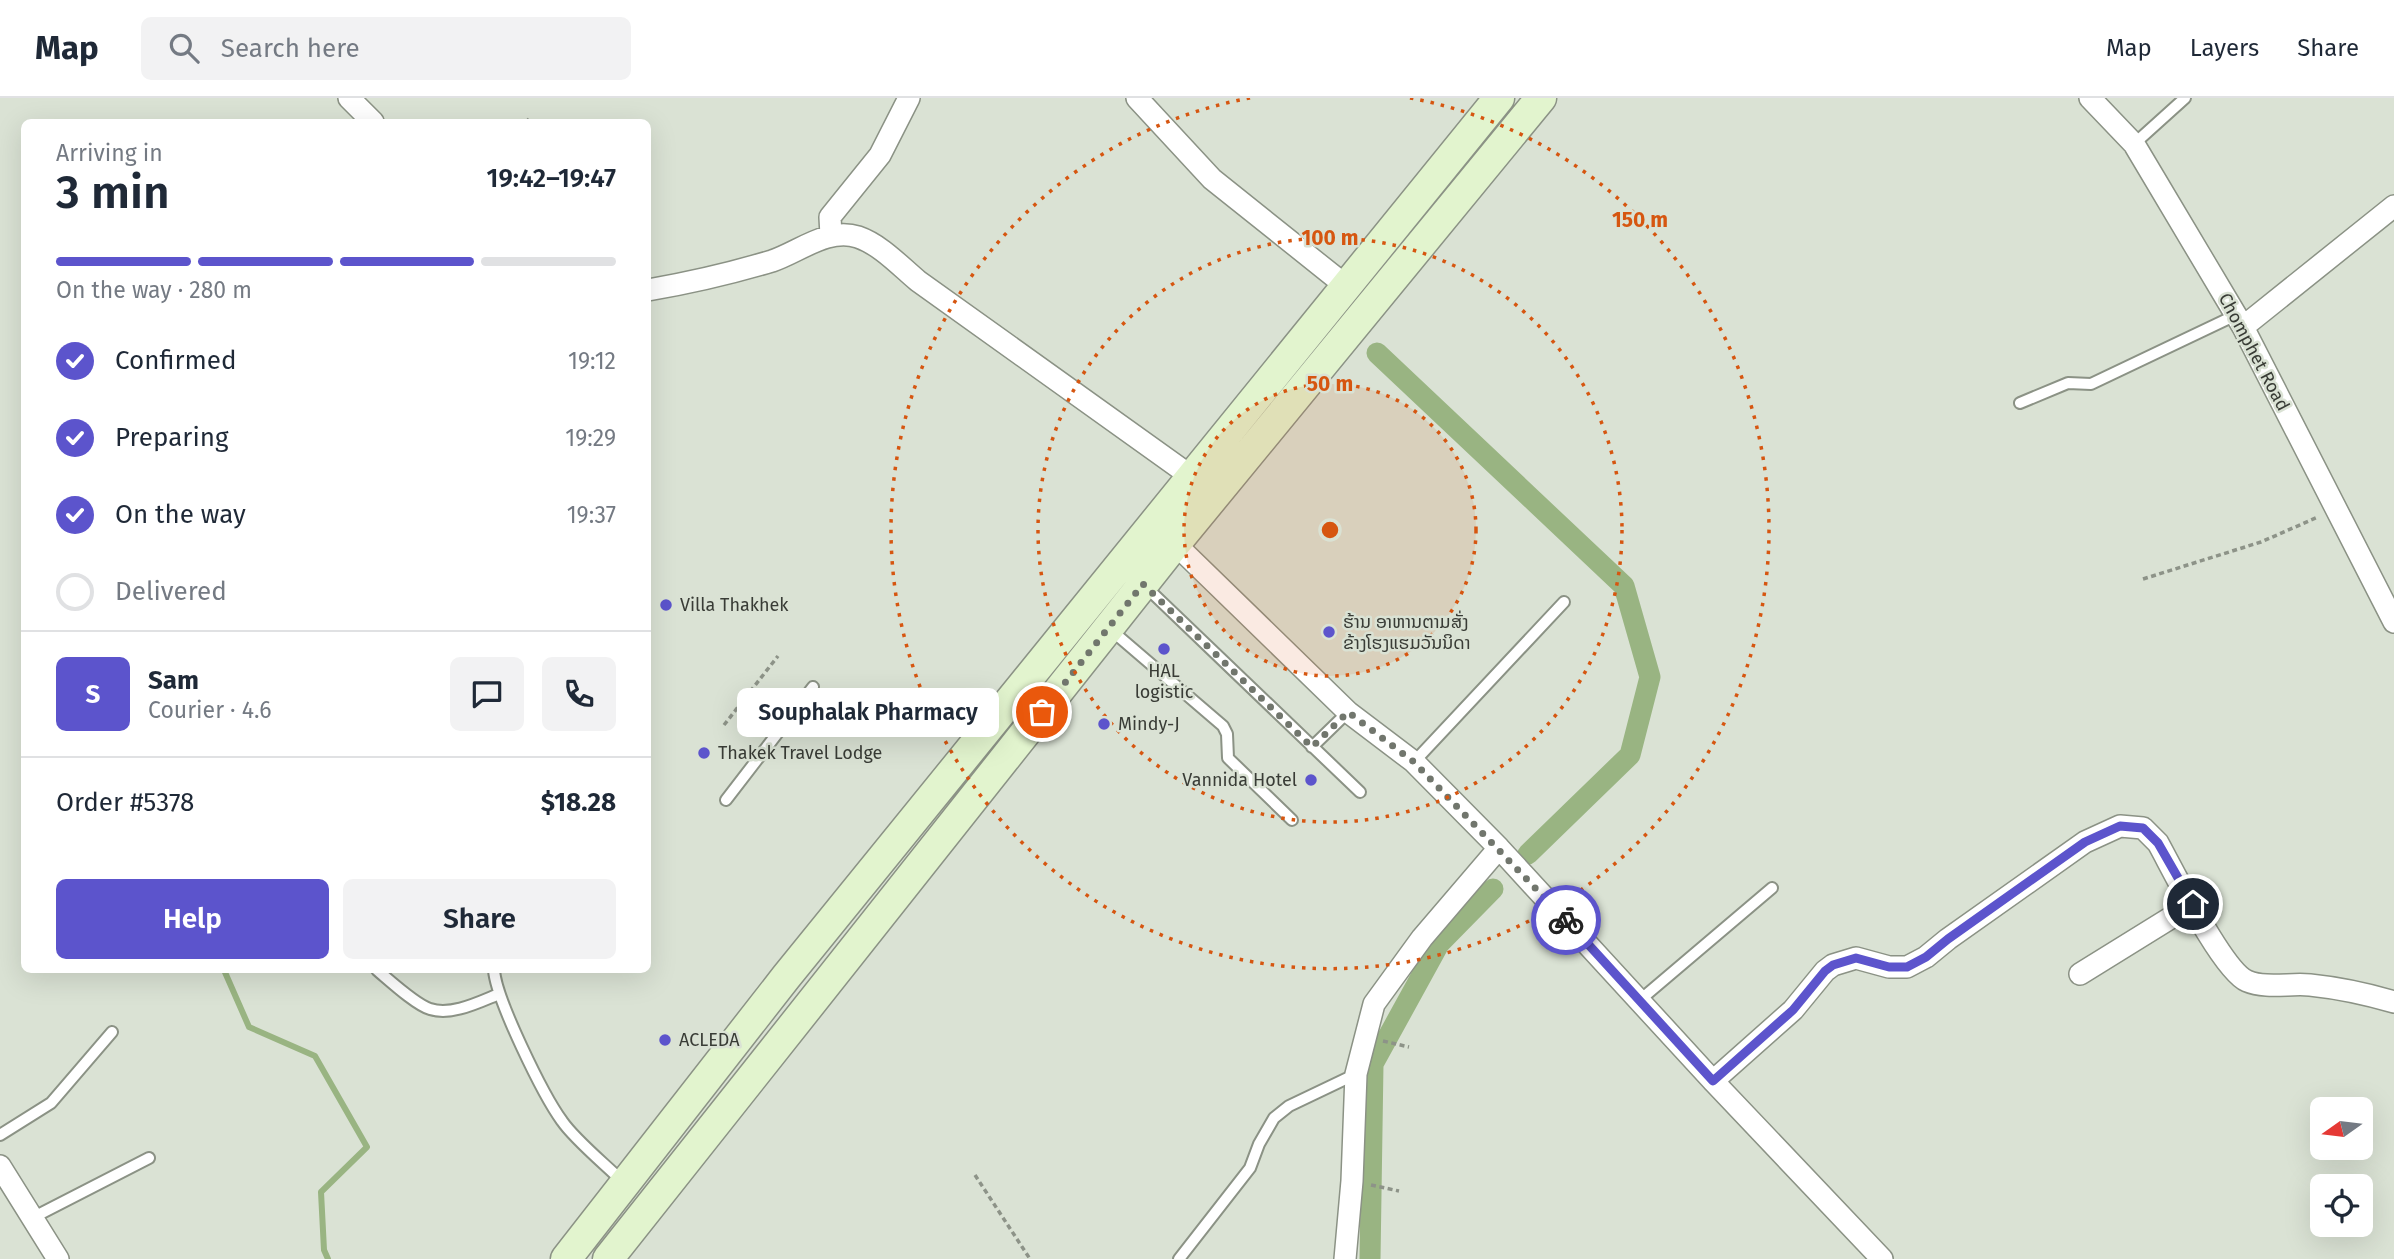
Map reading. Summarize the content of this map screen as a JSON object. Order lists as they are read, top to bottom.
{
  "streets": {
    "street": ["Chomphet Road"]
  },
  "places": [
    "Villa Thakhek",
    "ຮ້ານ ອາຫານຕາມສັ່ງ ຂ້າງໂຮງແຮມວັນນິດາ",
    "HAL logistic",
    "Souphalak Pharmacy",
    "Mindy-J",
    "Thakek Travel Lodge",
    "Vannida Hotel",
    "ACLEDA"
  ],
  "north": "left",
  "page": {
    "header": "Map",
    "search": "Search here",
    "nav": ["Map", "Layers", "Share"],
    "heading": ["3 min", "Arriving in", "19:42–19:47"],
    "panel": [
      "Sam",
      "Courier · 4.6",
      "Order #5378",
      "$18.28"
    ],
    "bar": "On the way · 280 m",
    "list": [
      ["Confirmed", "19:12"],
      ["Preparing", "19:29"],
      ["On the way", "19:37"],
      "Delivered"
    ],
    "round": "S",
    "bubble": "Souphalak Pharmacy",
    "buttons": ["Help", "Share"]
  },
  "rings": ["150 m", "100 m", "50 m"]
}
